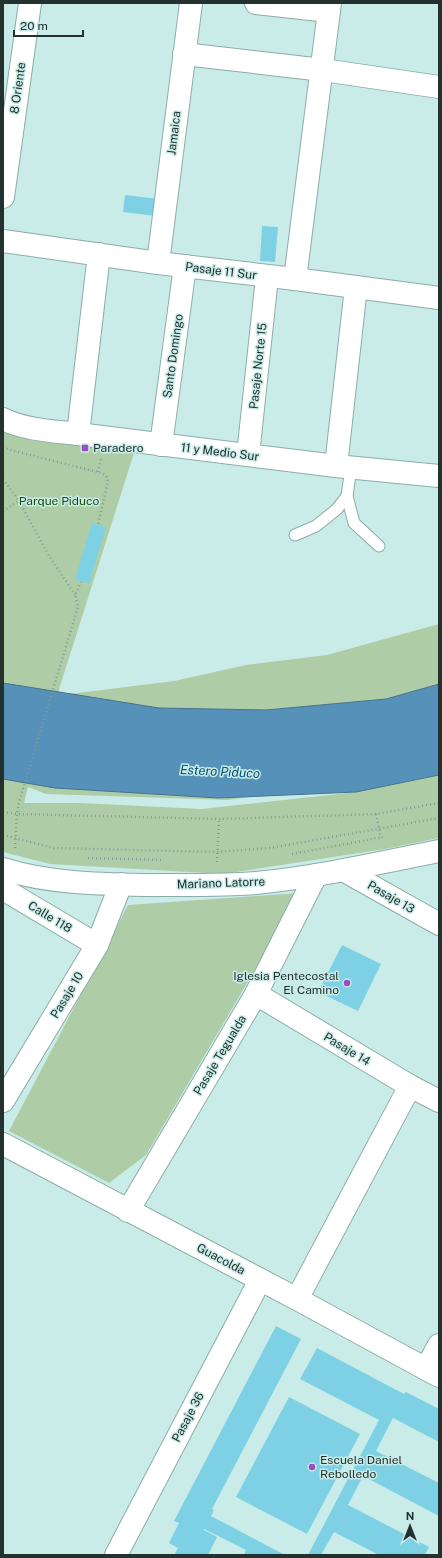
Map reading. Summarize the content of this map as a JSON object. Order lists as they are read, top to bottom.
{
  "streets": {
    "street": [
      "8 Oriente",
      "Jamaica",
      "Pasaje 11 Sur",
      "Santo Domingo",
      "Pasaje Norte 15",
      "11 y Medio Sur",
      "Mariano Latorre",
      "Pasaje 13",
      "Calle 118",
      "Pasaje 10",
      "Pasaje 14",
      "Pasaje Tegualda",
      "Guacolda",
      "Pasaje 36"
    ]
  },
  "crossings": [
    ["Jamaica", "Pasaje 11 Sur"],
    ["Pasaje 11 Sur", "Santo Domingo"],
    ["Pasaje 11 Sur", "Pasaje Norte 15"],
    ["Santo Domingo", "11 y Medio Sur"],
    ["Pasaje Norte 15", "11 y Medio Sur"],
    ["Mariano Latorre", "Pasaje 13"],
    ["Mariano Latorre", "Calle 118"],
    ["Mariano Latorre", "Pasaje 10"],
    ["Mariano Latorre", "Pasaje Tegualda"],
    ["Calle 118", "Pasaje 10"],
    ["Pasaje 14", "Pasaje Tegualda"],
    ["Pasaje Tegualda", "Guacolda"],
    ["Guacolda", "Pasaje 36"]
  ],
  "water": ["Estero Piduco"],
  "parks": ["Parque Piduco"],
  "places": {
    "transit": ["Paradero"],
    "other": ["Iglesia Pentecostal El Camino", "Escuela Daniel Rebolledo"]
  },
  "scale_bar": "20 m",
  "north": "top"
}
